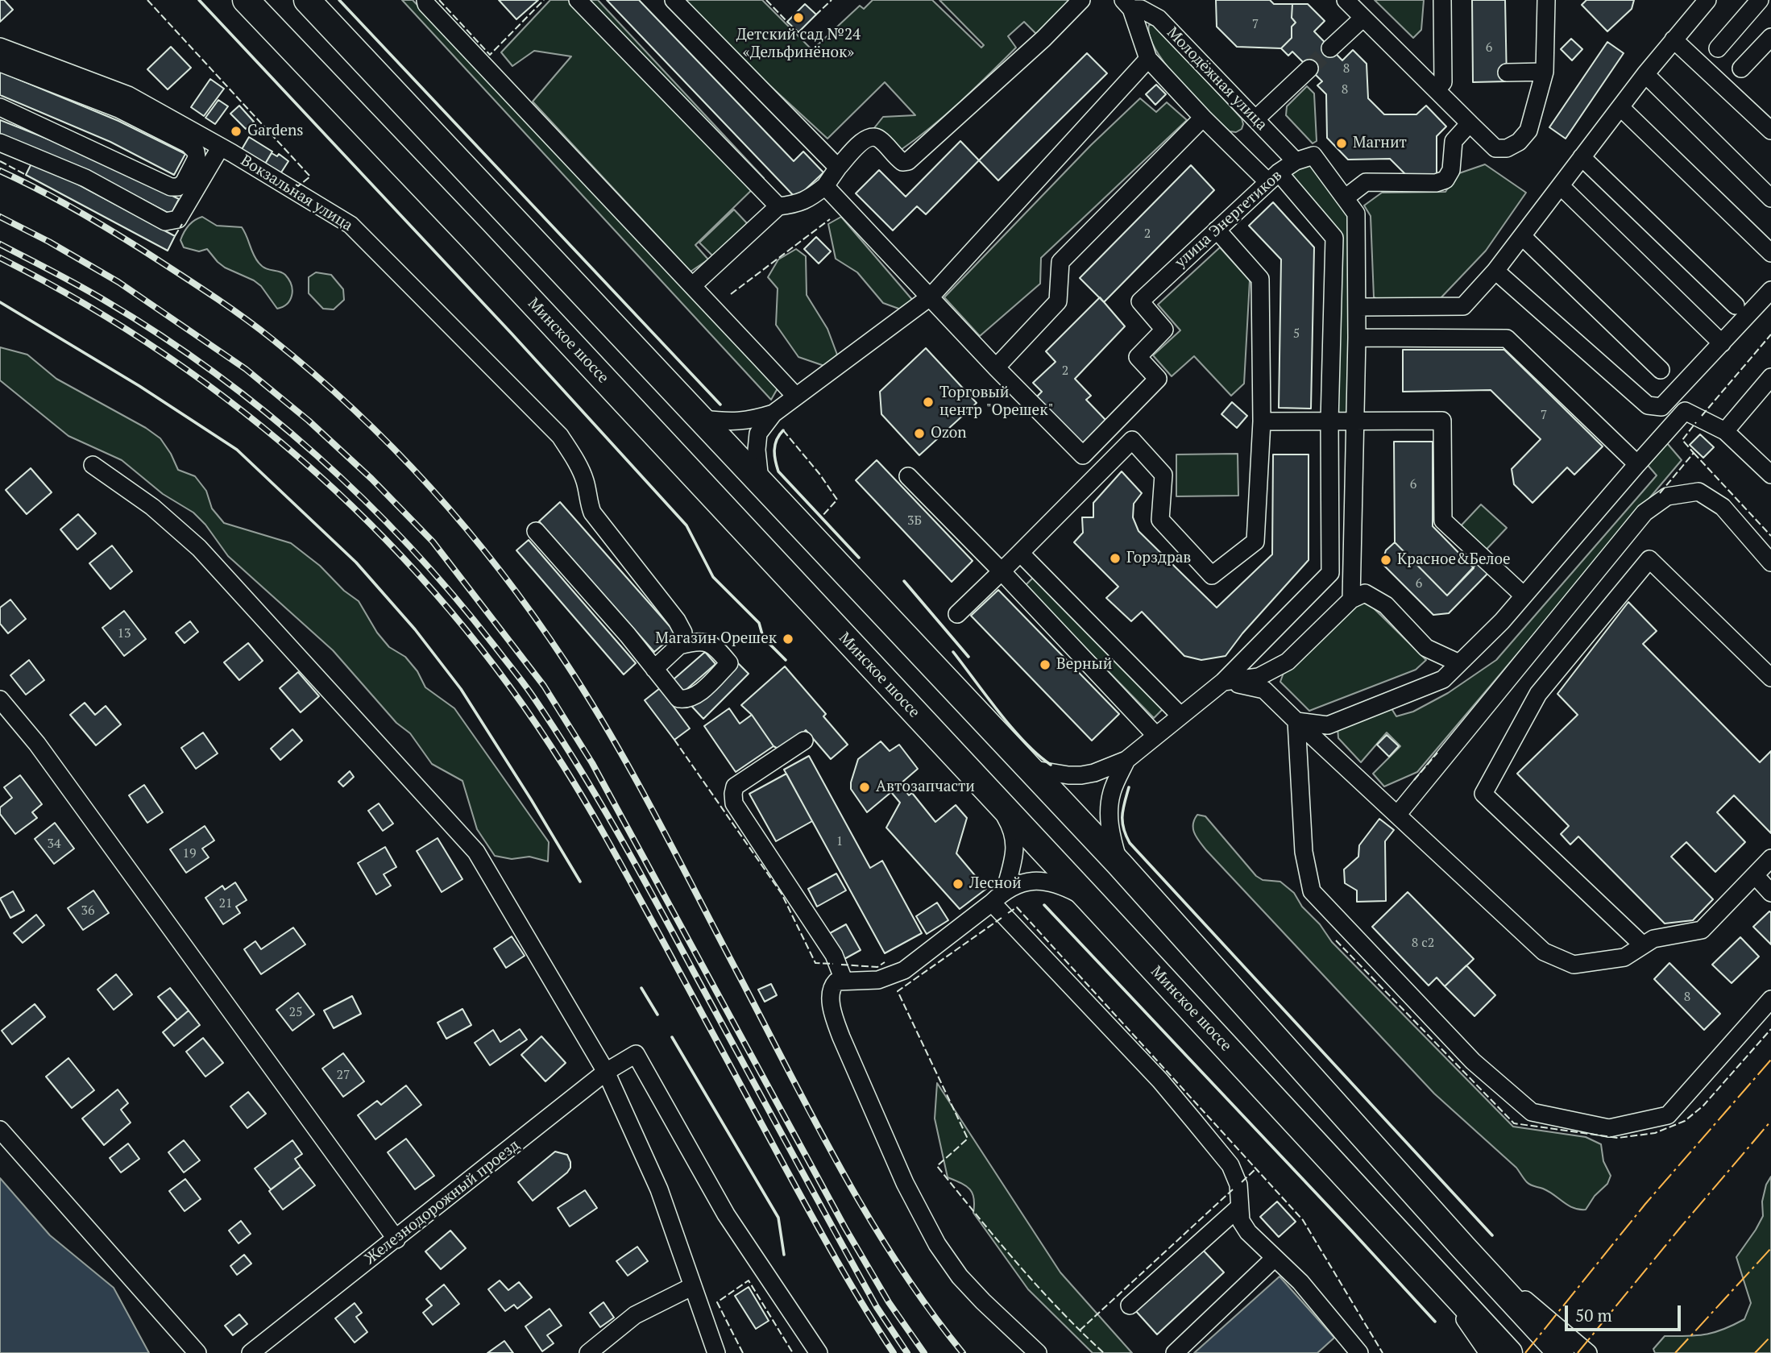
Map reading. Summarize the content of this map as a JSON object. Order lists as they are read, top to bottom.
{
  "streets": {
    "highway": ["Минское шоссе"],
    "street": [
      "Молодёжная улица",
      "Вокзальная улица",
      "улица Энергетиков",
      "Железнодорожный проезд"
    ]
  },
  "crossings": [
    ["Молодёжная улица", "улица Энергетиков"]
  ],
  "places": [
    "Детский сад №24 «Дельфинёнок»",
    "Gardens",
    "Магнит",
    "Торговый центр \"Орешек\"",
    "Ozon",
    "Горздрав",
    "Красное&Белое",
    "Магазин Орешек",
    "Верный",
    "Автозапчасти",
    "Лесной"
  ],
  "house_numbers": [
    "7",
    "6",
    "8",
    "8",
    "2",
    "5",
    "2",
    "7",
    "6",
    "3Б",
    "6",
    "13",
    "1",
    "34",
    "19",
    "21",
    "36",
    "8 с2",
    "8",
    "25",
    "27"
  ],
  "scale_bar": "50 m"
}
